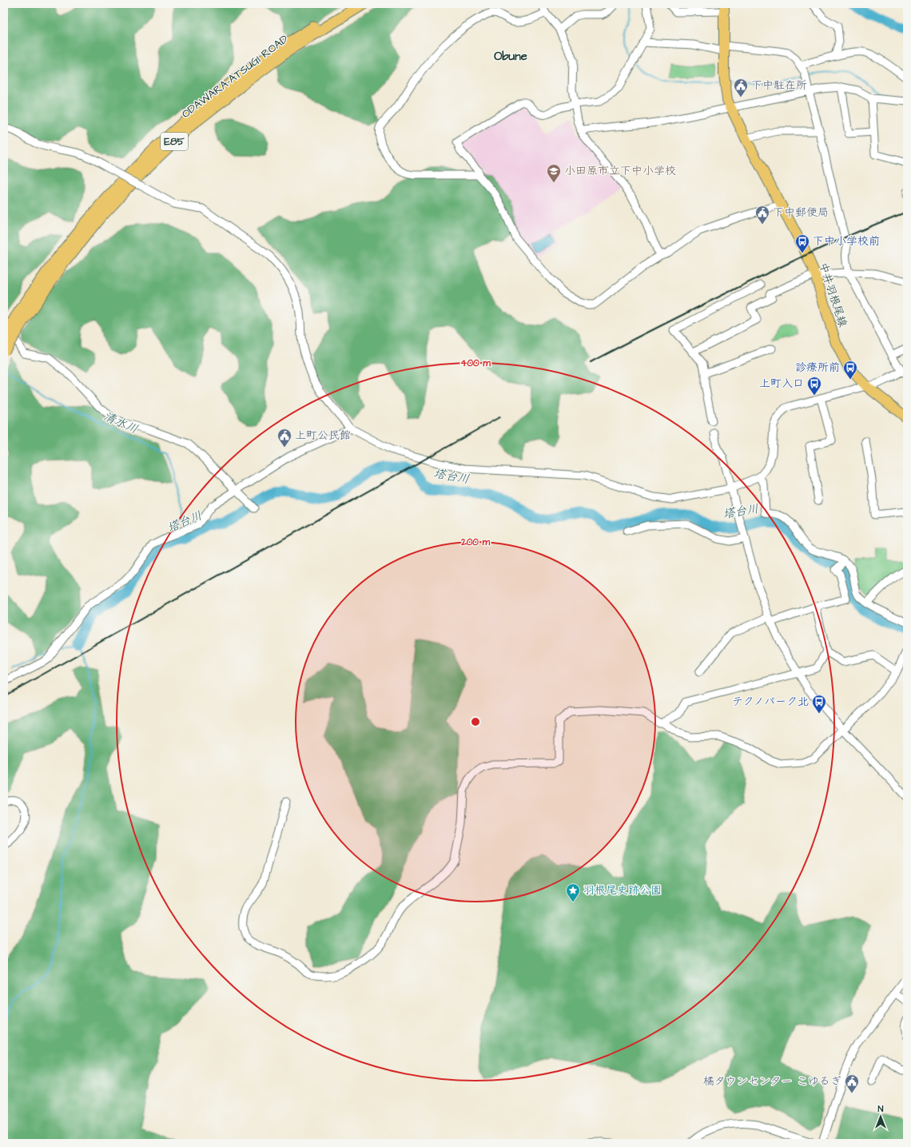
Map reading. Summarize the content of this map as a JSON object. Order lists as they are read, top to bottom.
{
  "streets": {
    "highway": ["ODAWARA-ATSUGI ROAD", "E85"],
    "main road": ["中井羽根尾線"]
  },
  "districts": ["Obune"],
  "water": ["清水川", "塔台川"],
  "places": {
    "public building": [
      "下中駐在所",
      "下中郵便局",
      "上町公民館",
      "橘タウンセンター こゆるぎ"
    ],
    "school or university": ["小田原市立下中小学校"],
    "bus stop": [
      "下中小学校前",
      "診療所前",
      "上町入口",
      "テクノパーク北"
    ],
    "place": ["羽根尾史跡公園"]
  },
  "north": "top",
  "rings": ["400 m", "200 m"]
}
